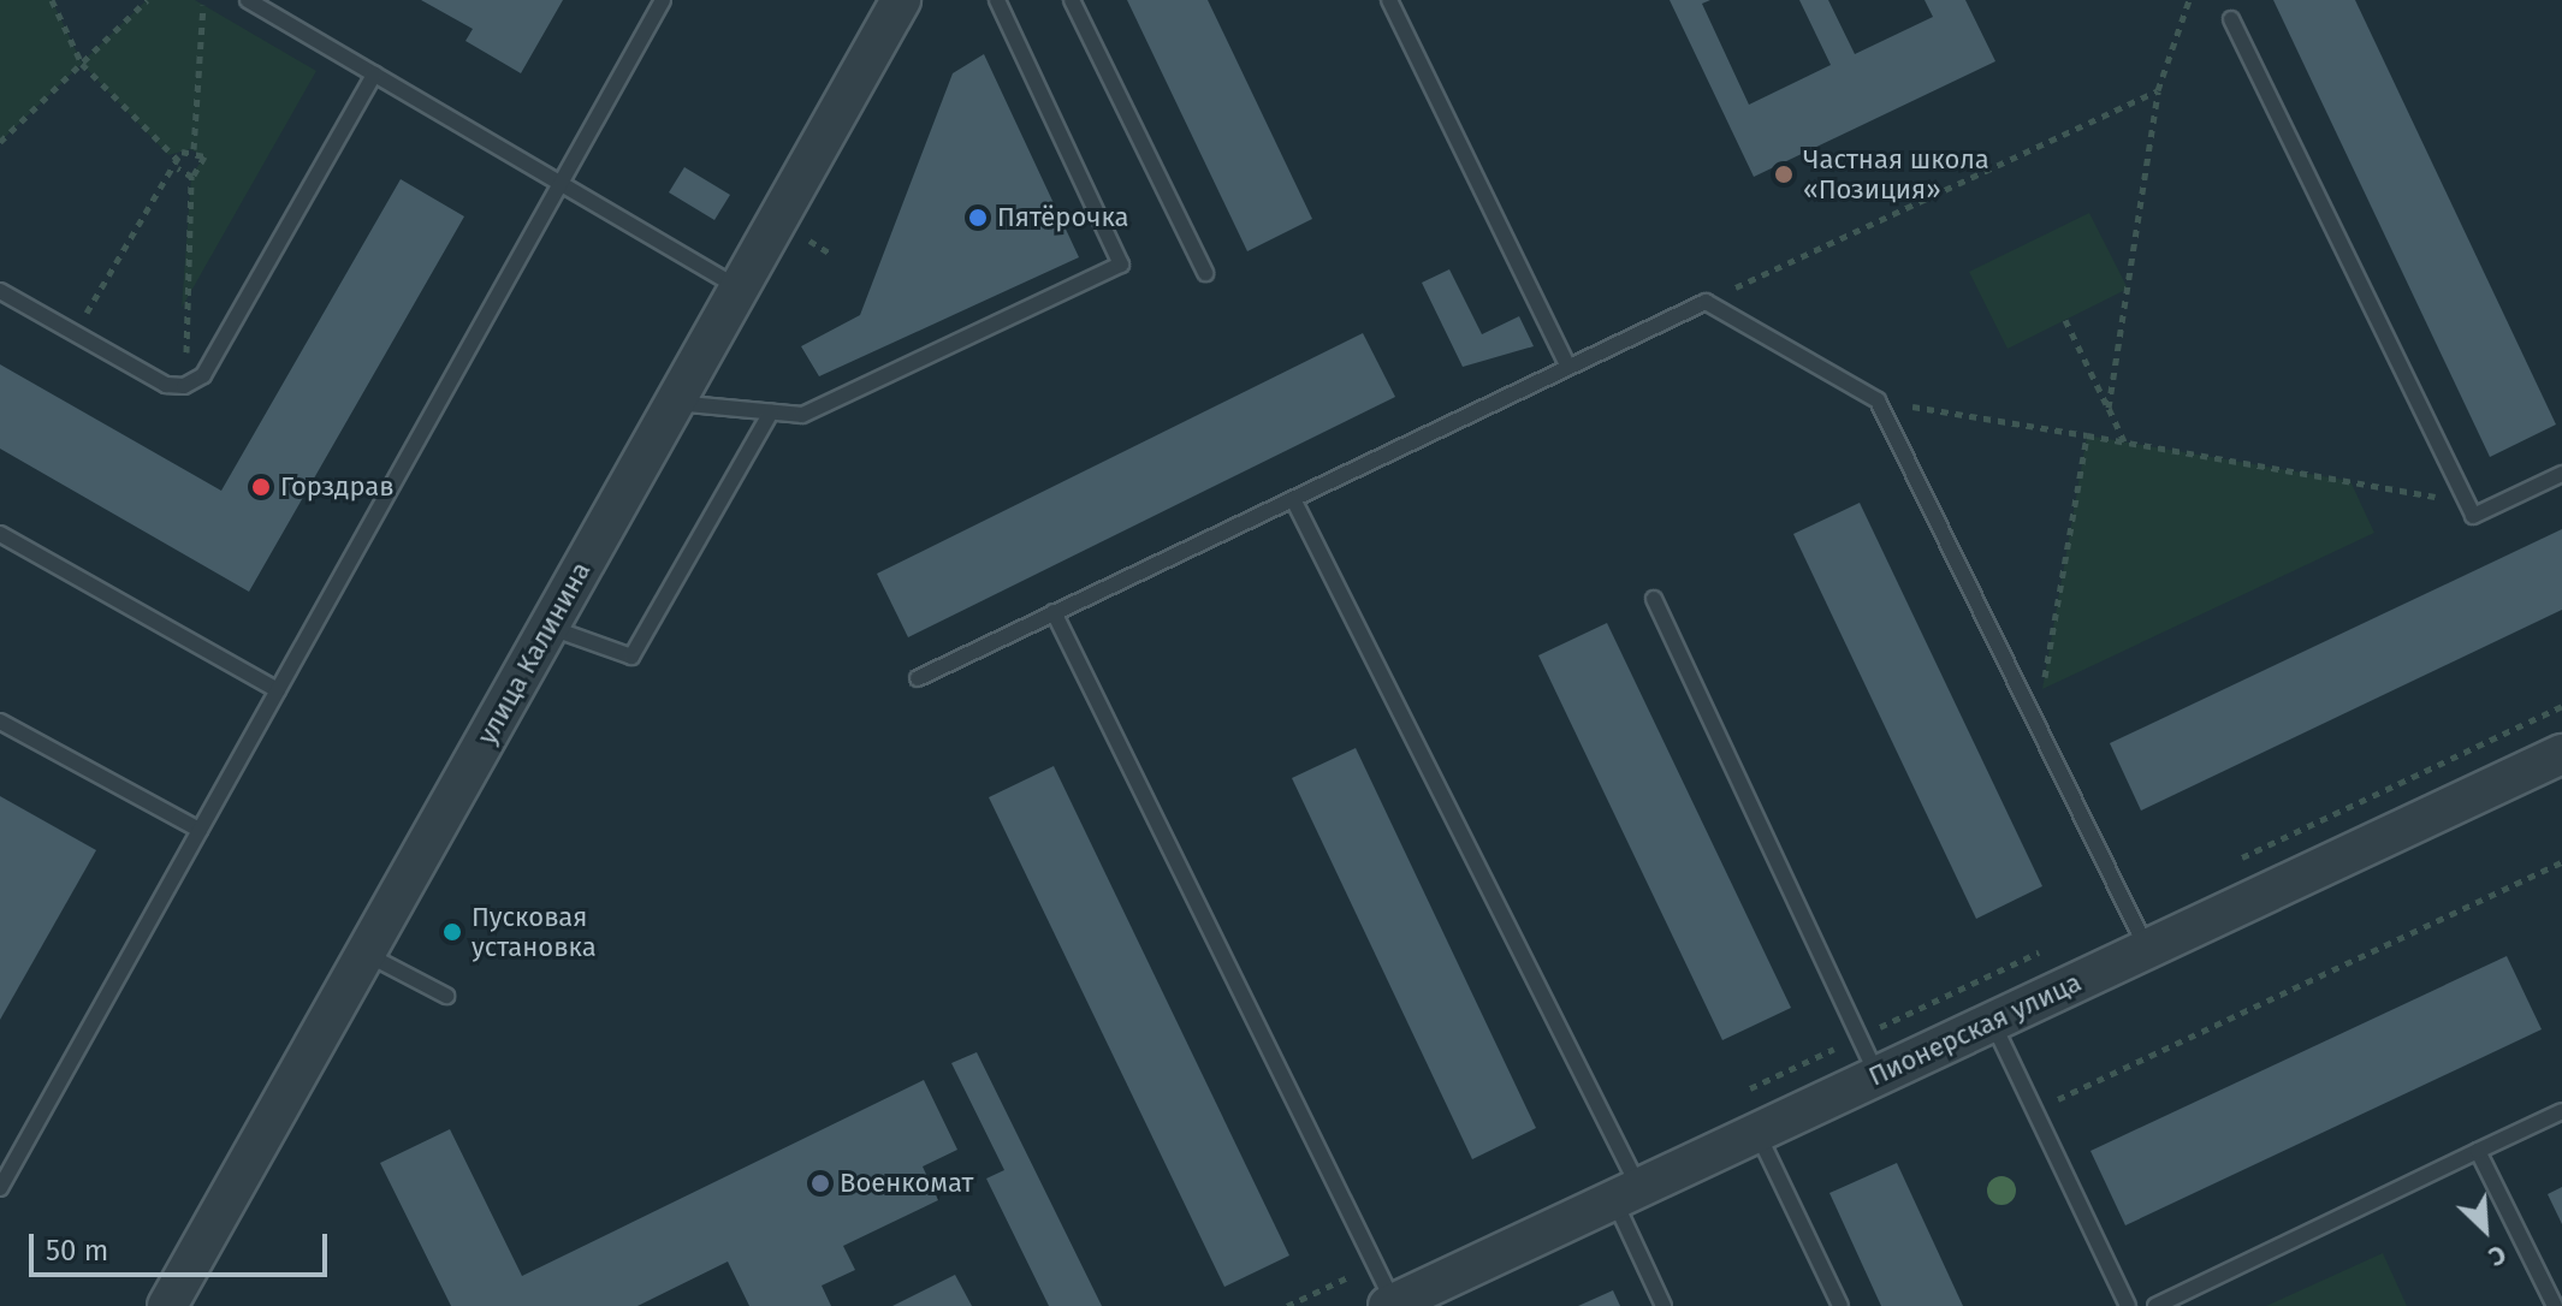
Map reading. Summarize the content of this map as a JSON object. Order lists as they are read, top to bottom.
{
  "streets": {
    "street": ["улица Калинина", "Пионерская улица"]
  },
  "places": [
    "Частная школа «Позиция»",
    "Пятёрочка",
    "Горздрав",
    "Пусковая установка",
    "Военкомат"
  ],
  "scale_bar": "50 m",
  "north": "bottom right"
}
